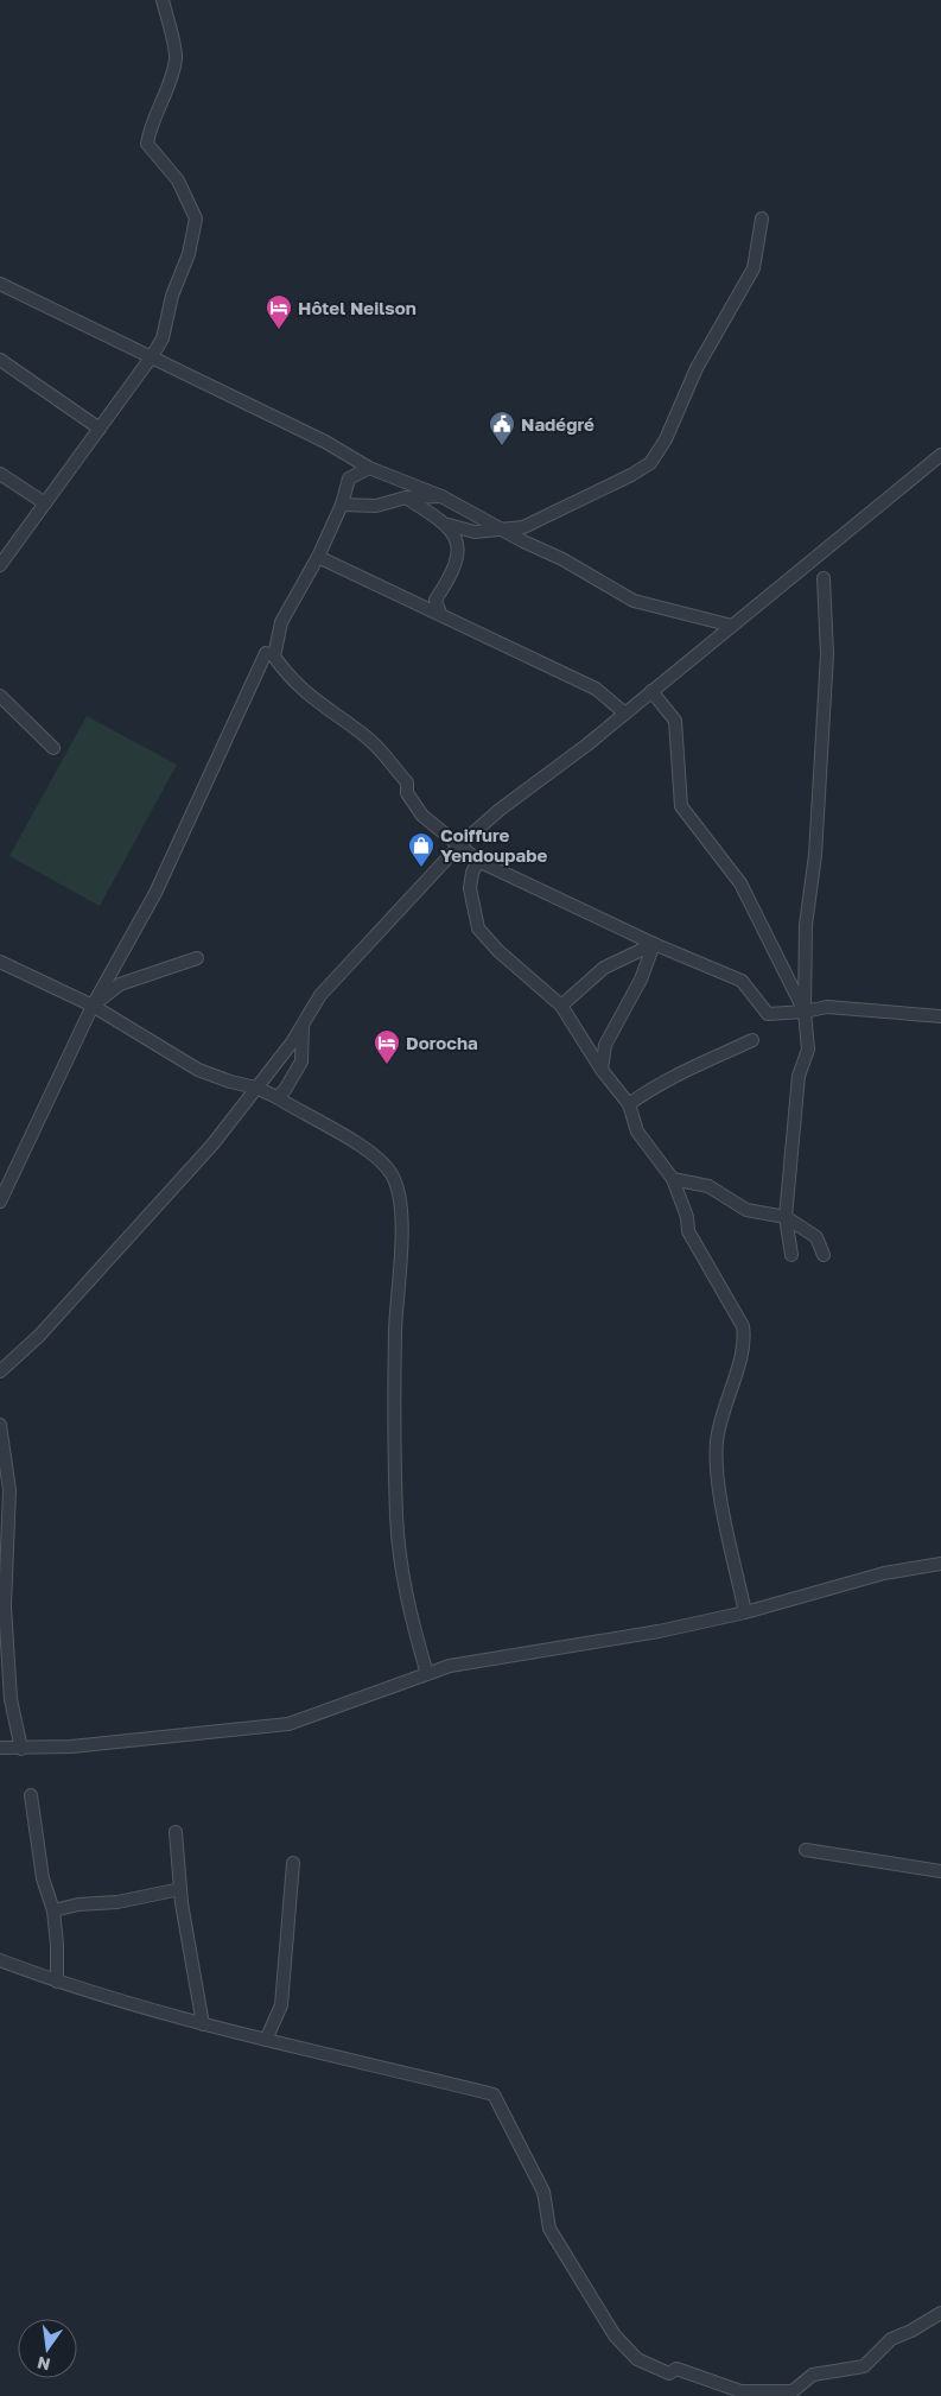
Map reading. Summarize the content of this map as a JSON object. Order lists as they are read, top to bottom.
{
  "places": {
    "hotel": ["Hôtel Neilson", "Dorocha"],
    "public building": ["Nadégré"],
    "shop": ["Coiffure Yendoupabe"]
  },
  "north": "bottom"
}
